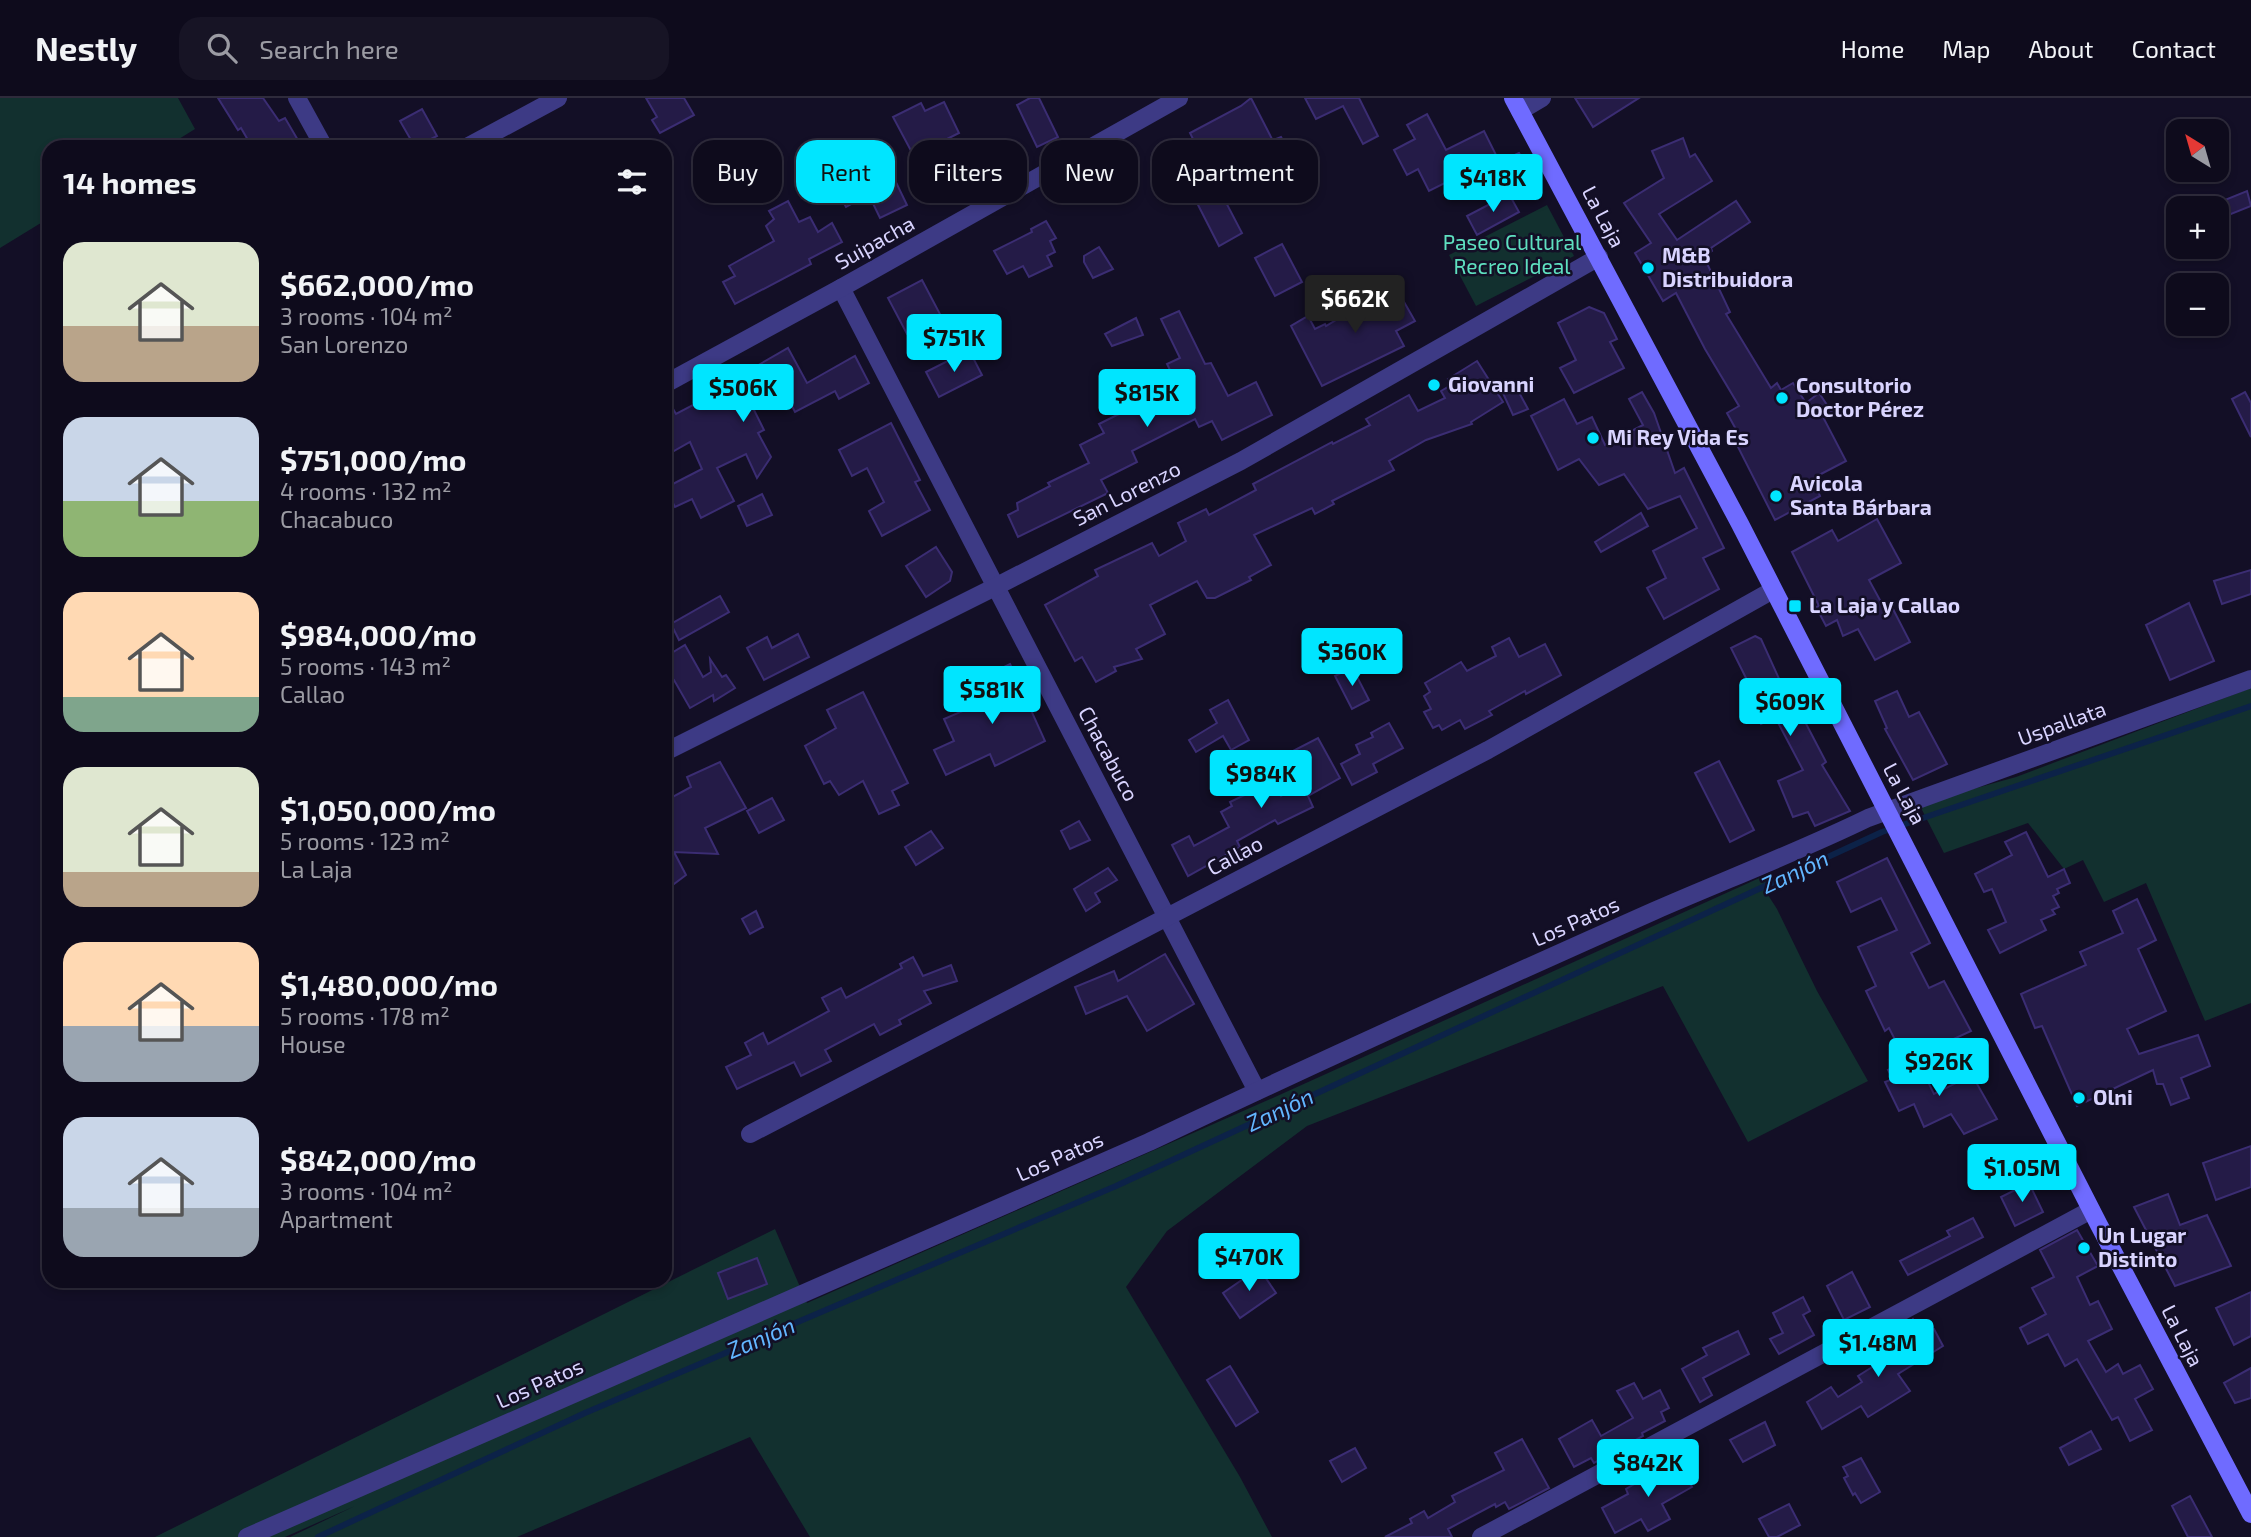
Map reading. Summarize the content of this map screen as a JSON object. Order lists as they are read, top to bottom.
{
  "streets": {
    "main road": ["La Laja"],
    "street": [
      "Suipacha",
      "San Lorenzo",
      "Uspallata",
      "Chacabuco",
      "Callao",
      "Los Patos"
    ]
  },
  "crossings": [
    ["La Laja", "San Lorenzo"],
    ["La Laja", "Uspallata"],
    ["La Laja", "Callao"],
    ["La Laja", "Los Patos"],
    ["Suipacha", "Chacabuco"],
    ["San Lorenzo", "Chacabuco"],
    ["Uspallata", "Los Patos"],
    ["Chacabuco", "Callao"],
    ["Chacabuco", "Los Patos"]
  ],
  "water": ["Zanjón"],
  "parks": ["Paseo Cultural Recreo Ideal"],
  "places": {
    "other": [
      "M&B Distribuidora",
      "Giovanni",
      "Consultorio Doctor Pérez",
      "Mi Rey Vida Es",
      "Avicola Santa Bárbara",
      "Olni",
      "Un Lugar Distinto"
    ],
    "transit": ["La Laja y Callao"]
  },
  "north": "top left",
  "page": {
    "header": "Nestly",
    "search": "Search here",
    "nav": [
      "Home",
      "Map",
      "About",
      "Contact"
    ],
    "map_buttons": ["+", "−"],
    "chip": [
      "Buy",
      "Rent",
      "Filters",
      "New",
      "Apartment"
    ],
    "heading": "14 homes",
    "price": [
      "$418K",
      "$662K",
      "$751K",
      "$506K",
      "$815K",
      "$360K",
      "$581K",
      "$609K",
      "$984K",
      "$926K",
      "$1.05M",
      "$470K",
      "$1.48M",
      "$842K"
    ],
    "list": [
      {
        "name": "$662,000/mo",
        "note": "3 rooms · 104 m² · San Lorenzo"
      },
      {
        "name": "$751,000/mo",
        "note": "4 rooms · 132 m² · Chacabuco"
      },
      {
        "name": "$984,000/mo",
        "note": "5 rooms · 143 m² · Callao"
      },
      {
        "name": "$1,050,000/mo",
        "note": "5 rooms · 123 m² · La Laja"
      },
      {
        "name": "$1,480,000/mo",
        "note": "5 rooms · 178 m² · House"
      },
      {
        "name": "$842,000/mo",
        "note": "3 rooms · 104 m² · Apartment"
      }
    ]
  }
}
